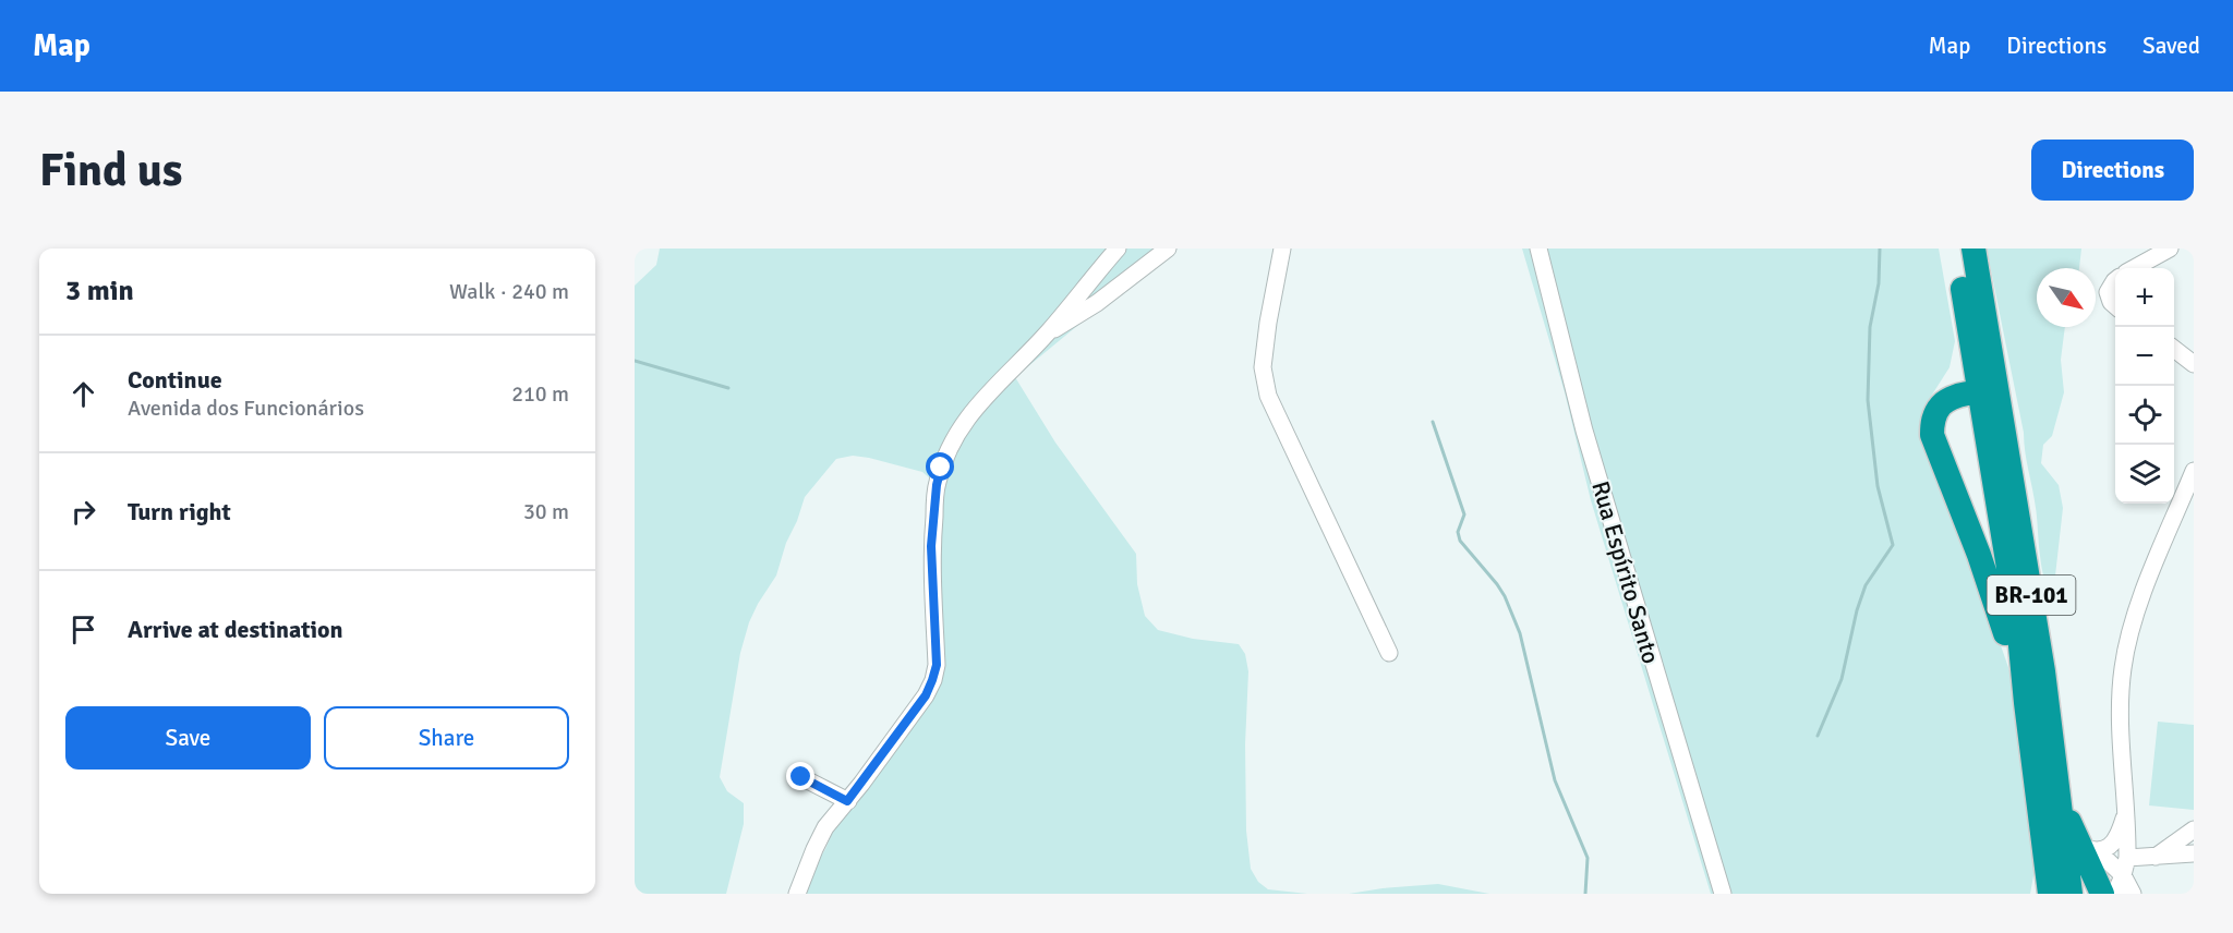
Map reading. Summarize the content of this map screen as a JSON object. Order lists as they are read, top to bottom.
{
  "streets": {
    "highway": ["BR-101"],
    "street": ["Rua Espírito Santo"]
  },
  "north": "bottom right",
  "page": {
    "header": "Map",
    "nav": ["Map", "Directions", "Saved"],
    "buttons": [
      "Directions",
      ["Save", "Share"]
    ],
    "title": "Find us",
    "heading": ["3 min", "Walk · 240 m"],
    "map_buttons": ["+", "−"],
    "list": [
      ["Continue", "Avenida dos Funcionários", "210 m"],
      ["Turn right", "30 m"],
      "Arrive at destination"
    ]
  }
}
